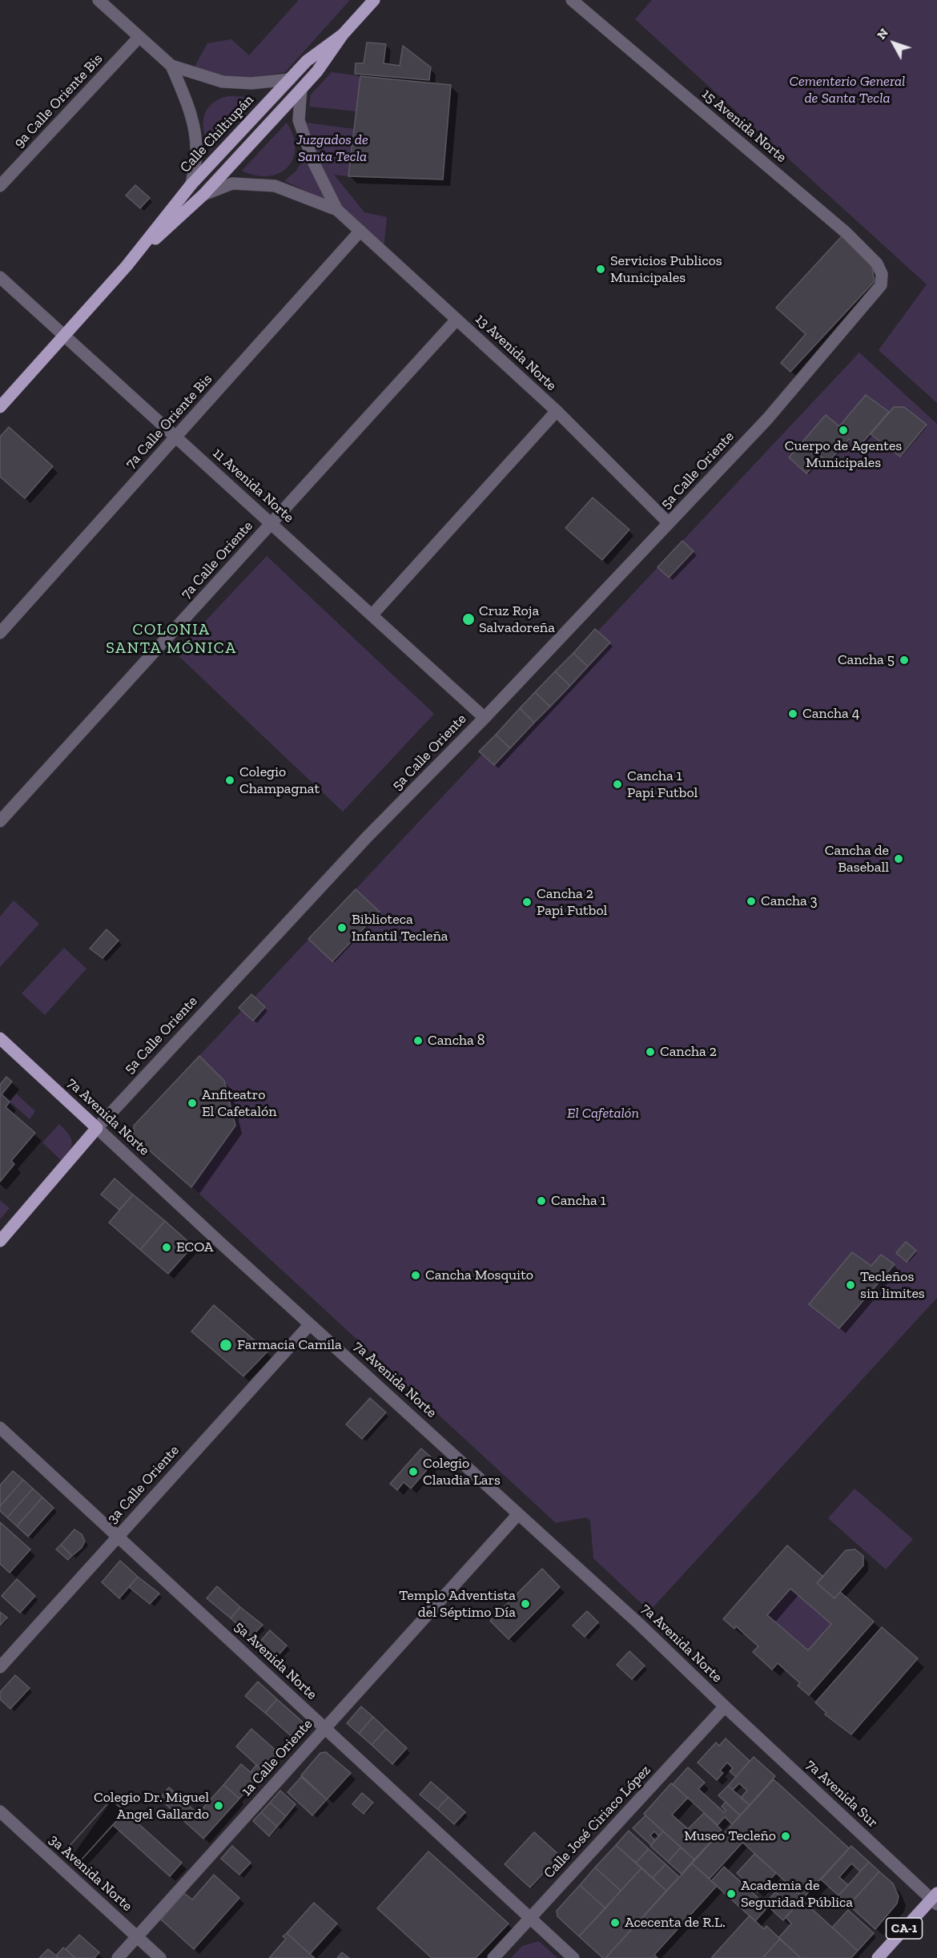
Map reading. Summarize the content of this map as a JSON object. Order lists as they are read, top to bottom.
{
  "streets": {
    "main road": [
      "Calle Chiltiupán",
      "5a Calle Oriente",
      "7a Avenida Norte",
      "CA-1"
    ],
    "street": [
      "9a Calle Oriente Bis",
      "15 Avenida Norte",
      "13 Avenida Norte",
      "7a Calle Oriente Bis",
      "11 Avenida Norte",
      "7a Calle Oriente",
      "3a Calle Oriente",
      "5a Avenida Norte",
      "1a Calle Oriente",
      "7a Avenida Sur",
      "Calle José Ciriaco López",
      "3a Avenida Norte"
    ]
  },
  "crossings": [
    ["15 Avenida Norte", "5a Calle Oriente"],
    ["Calle Chiltiupán", "13 Avenida Norte"],
    ["Calle Chiltiupán", "11 Avenida Norte"],
    ["13 Avenida Norte", "7a Calle Oriente Bis"],
    ["13 Avenida Norte", "5a Calle Oriente"],
    ["13 Avenida Norte", "7a Calle Oriente"],
    ["7a Calle Oriente Bis", "11 Avenida Norte"],
    ["5a Calle Oriente", "11 Avenida Norte"],
    ["5a Calle Oriente", "7a Avenida Norte"],
    ["11 Avenida Norte", "7a Calle Oriente"],
    ["7a Avenida Norte", "3a Calle Oriente"],
    ["7a Avenida Norte", "1a Calle Oriente"],
    ["7a Avenida Norte", "7a Avenida Sur"],
    ["7a Avenida Norte", "Calle José Ciriaco López"],
    ["3a Calle Oriente", "5a Avenida Norte"],
    ["5a Avenida Norte", "1a Calle Oriente"],
    ["5a Avenida Norte", "Calle José Ciriaco López"],
    ["1a Calle Oriente", "3a Avenida Norte"],
    ["7a Avenida Sur", "Calle José Ciriaco López"],
    ["7a Avenida Sur", "CA-1"]
  ],
  "districts": ["COLONIA SANTA MÓNICA"],
  "parks": ["Cementerio General de Santa Tecla", "Juzgados de Santa Tecla", "El Cafetalón"],
  "places": [
    "Servicios Publicos Municipales",
    "Cuerpo de Agentes Municipales",
    "Cruz Roja Salvadoreña",
    "Cancha 5",
    "Cancha 4",
    "Colegio Champagnat",
    "Cancha 1 Papi Futbol",
    "Cancha de Baseball",
    "Cancha 3",
    "Cancha 2 Papi Futbol",
    "Biblioteca Infantil Tecleña",
    "Cancha 8",
    "Cancha 2",
    "Anfiteatro El Cafetalón",
    "Cancha 1",
    "ECOA",
    "Cancha Mosquito",
    "Tecleños sin limites",
    "Farmacia Camila",
    "Colegio Claudia Lars",
    "Templo Adventista del Séptimo Día",
    "Colegio Dr. Miguel Angel Gallardo",
    "Museo Tecleño",
    "Academia de Seguridad Pública",
    "Acecenta de R.L."
  ],
  "north": "top left"
}
